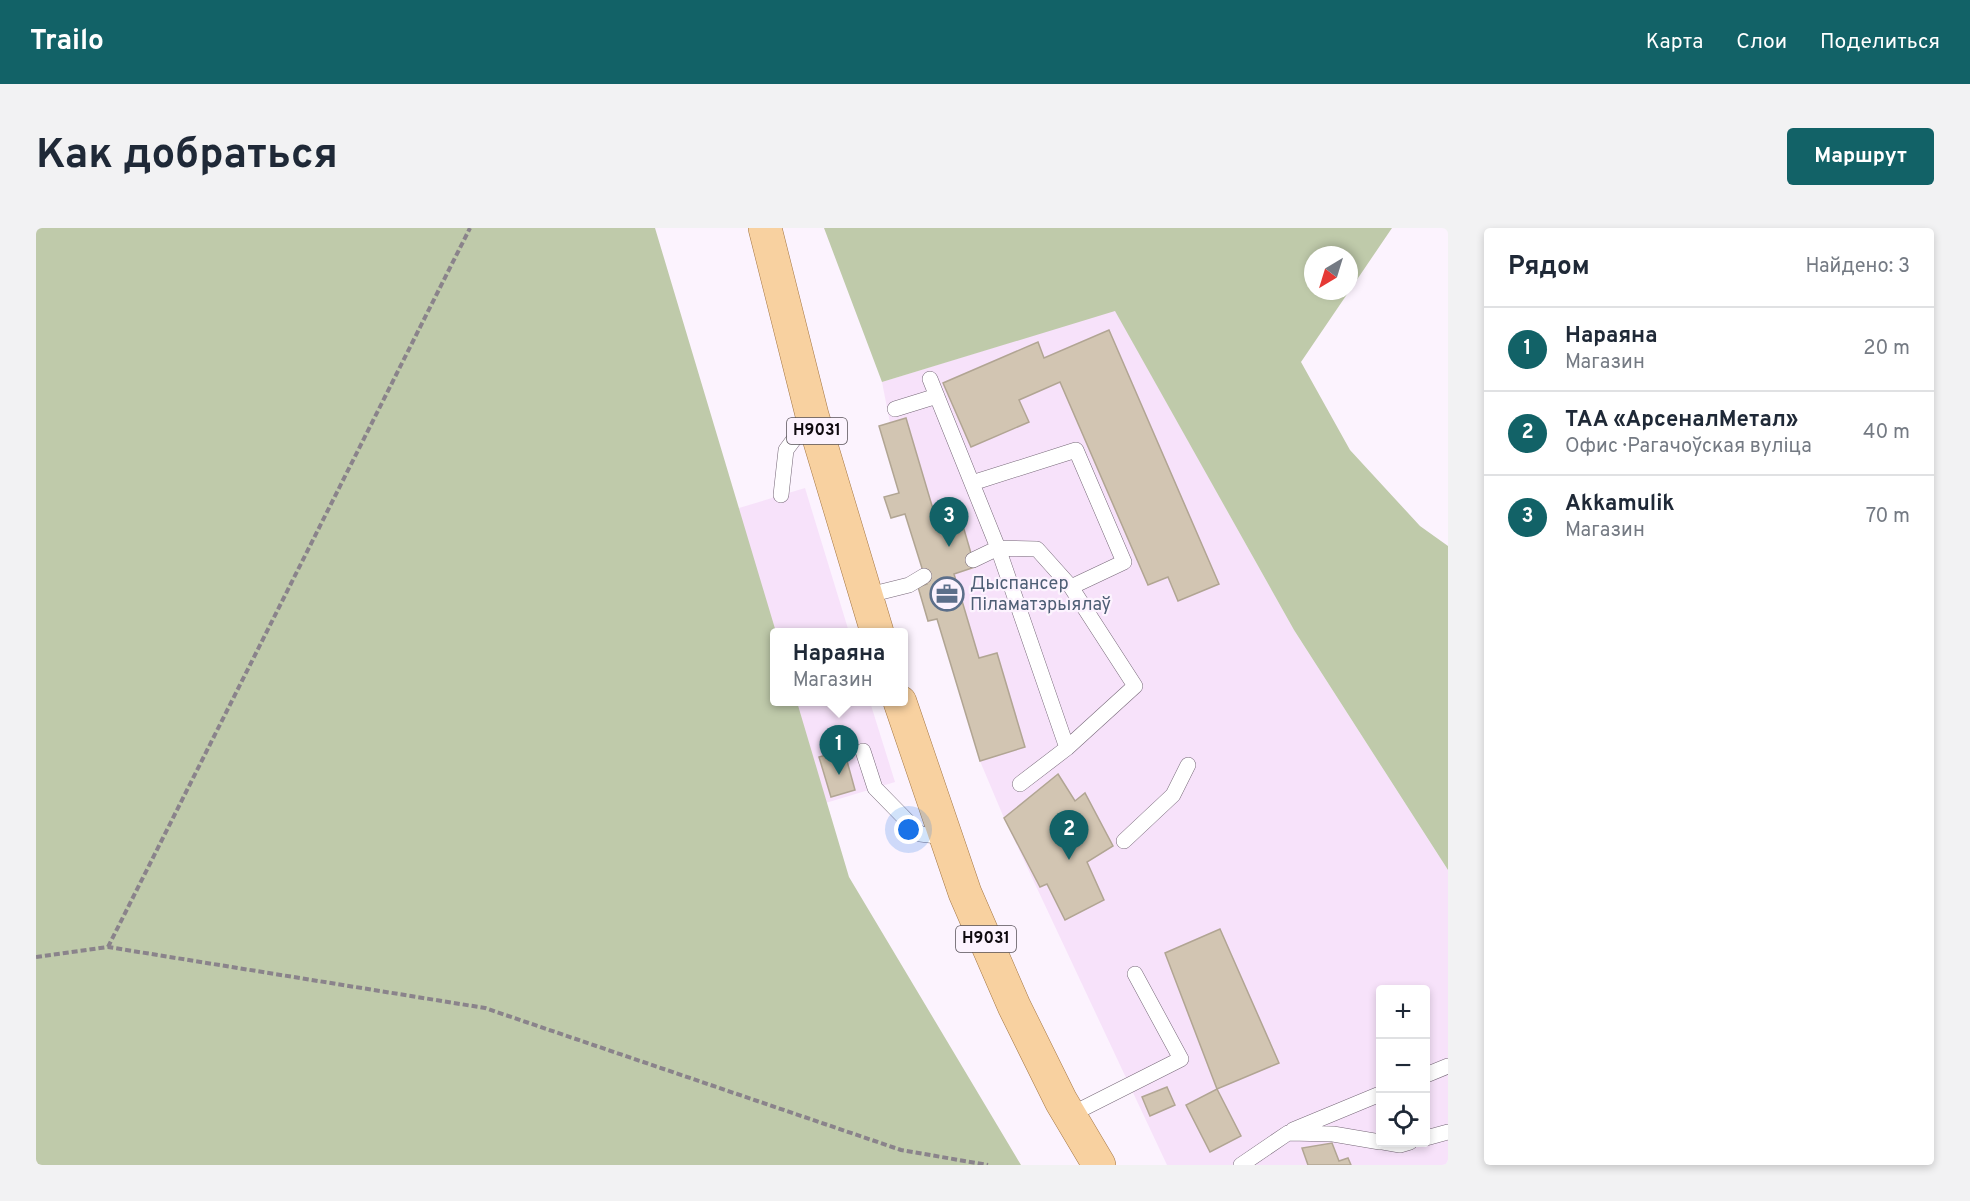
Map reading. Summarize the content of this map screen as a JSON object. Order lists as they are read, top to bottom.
{
  "streets": {
    "main road": ["Н9031"]
  },
  "places": {
    "office": ["Дыспансер Піламатэрыялаў"]
  },
  "north": "bottom left",
  "page": {
    "header": "Trailo",
    "nav": ["Карта", "Слои", "Поделиться"],
    "buttons": "Маршрут",
    "title": "Как добраться",
    "heading": ["Рядом", "Найдено: 3"],
    "list": [
      {
        "mark": "1",
        "name": "Нараяна",
        "note": "Магазин",
        "value": "20 m"
      },
      {
        "mark": "2",
        "name": "ТАА «АрсеналМетал»",
        "note": "Офис · Рагачоўская вуліца",
        "value": "40 m"
      },
      {
        "mark": "3",
        "name": "Akkamulik",
        "note": "Магазин",
        "value": "70 m"
      }
    ],
    "pins": ["3", "1", "2"],
    "popup": ["Нараяна", "Магазин"],
    "map_buttons": ["+", "−"]
  }
}
